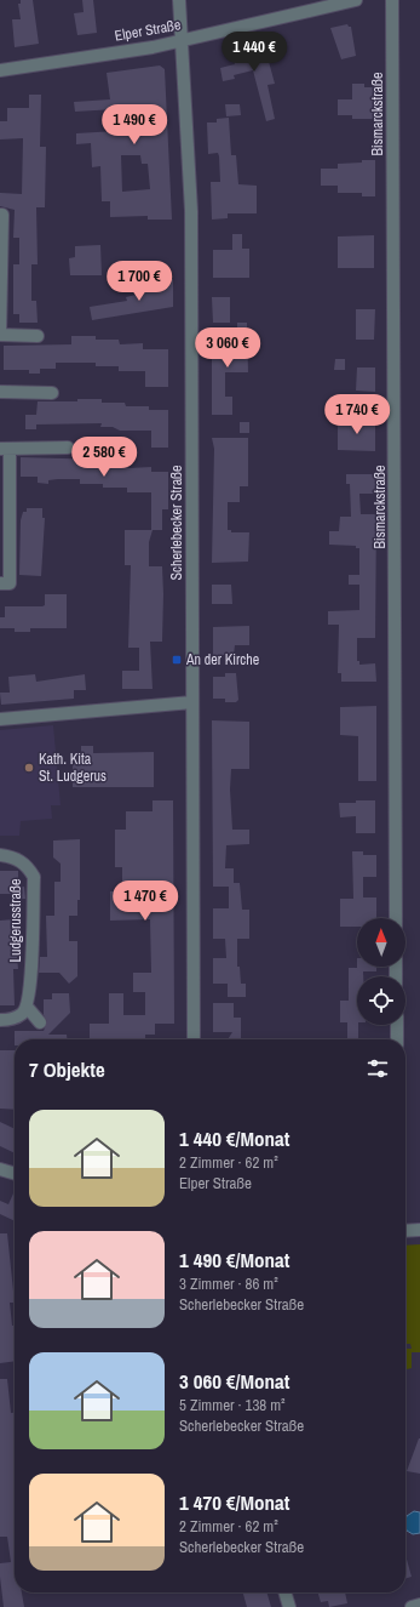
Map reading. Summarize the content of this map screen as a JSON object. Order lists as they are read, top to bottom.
{
  "streets": {
    "street": [
      "Elper Straße",
      "Bismarckstraße",
      "Scherlebecker Straße",
      "Ludgerusstraße"
    ]
  },
  "crossings": [
    ["Elper Straße", "Scherlebecker Straße"]
  ],
  "places": {
    "transit": ["An der Kirche"],
    "other": ["Kath. Kita St. Ludgerus"]
  },
  "north": "top",
  "page": {
    "price": [
      "1 440 €",
      "1 490 €",
      "1 700 €",
      "3 060 €",
      "1 740 €",
      "2 580 €",
      "1 470 €"
    ],
    "heading": "7 Objekte",
    "list": [
      {
        "name": "1 440 €/Monat",
        "note": "2 Zimmer · 62 m² · Elper Straße"
      },
      {
        "name": "1 490 €/Monat",
        "note": "3 Zimmer · 86 m² · Scherlebecker Straße"
      },
      {
        "name": "3 060 €/Monat",
        "note": "5 Zimmer · 138 m² · Scherlebecker Straße"
      },
      {
        "name": "1 470 €/Monat",
        "note": "2 Zimmer · 62 m² · Scherlebecker Straße"
      }
    ]
  }
}
